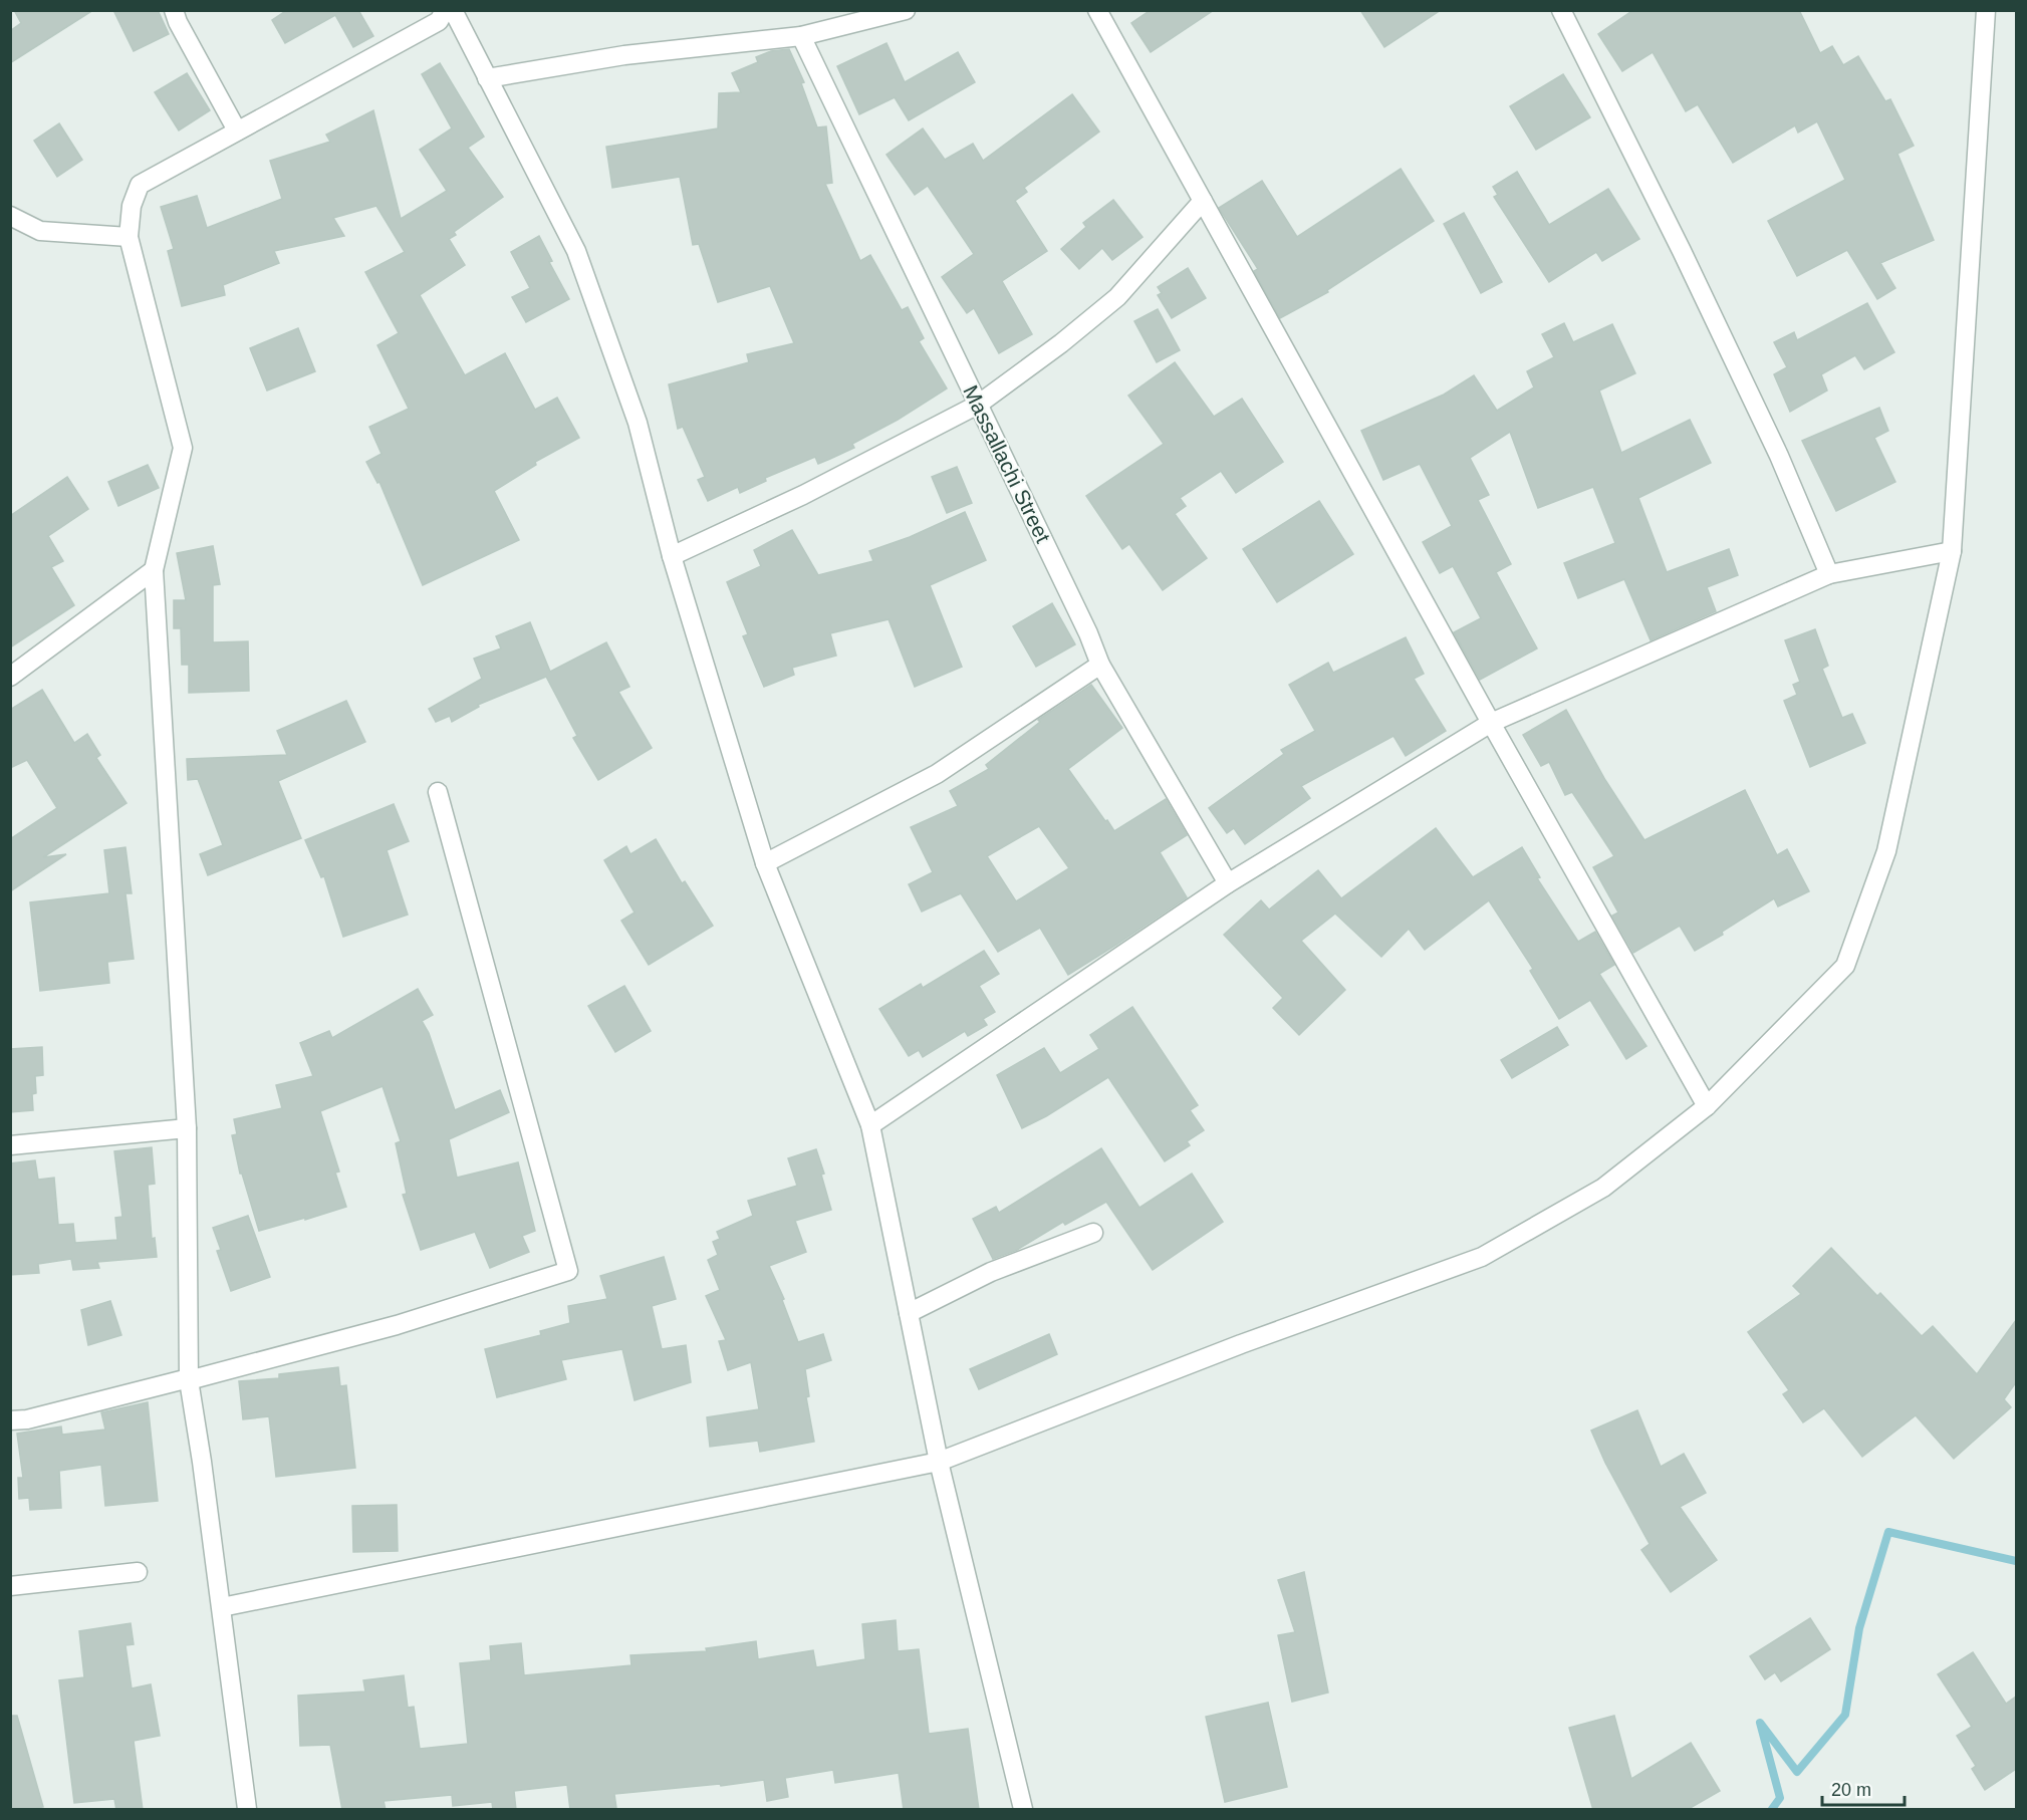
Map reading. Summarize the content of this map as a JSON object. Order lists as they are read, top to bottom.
{
  "streets": {
    "street": ["Massallachi Street"]
  },
  "scale_bar": "20 m"
}
